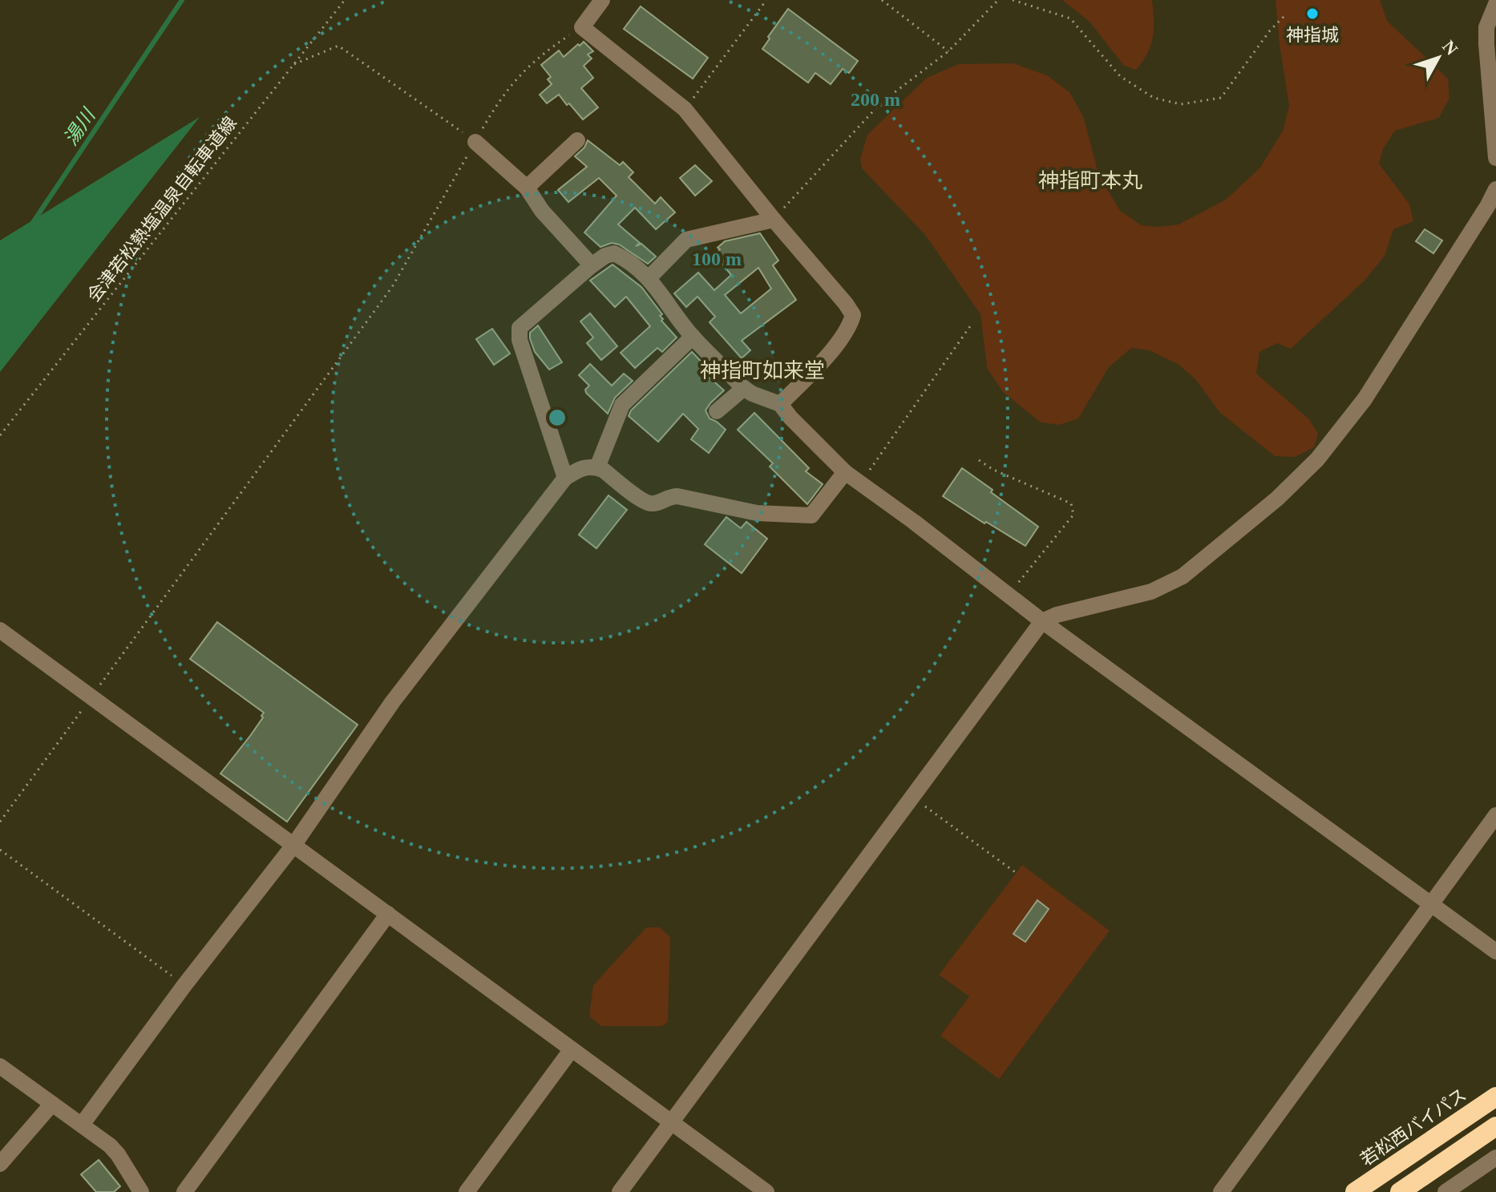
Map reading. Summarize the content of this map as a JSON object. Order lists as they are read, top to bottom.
{
  "streets": {
    "highway": ["若松西バイパス"],
    "path": ["会津若松熱塩温泉自転車道線"]
  },
  "districts": ["神指町本丸", "神指町如来堂"],
  "water": ["湯川"],
  "places": ["神指城"],
  "north": "top right",
  "rings": ["200 m", "100 m"]
}
